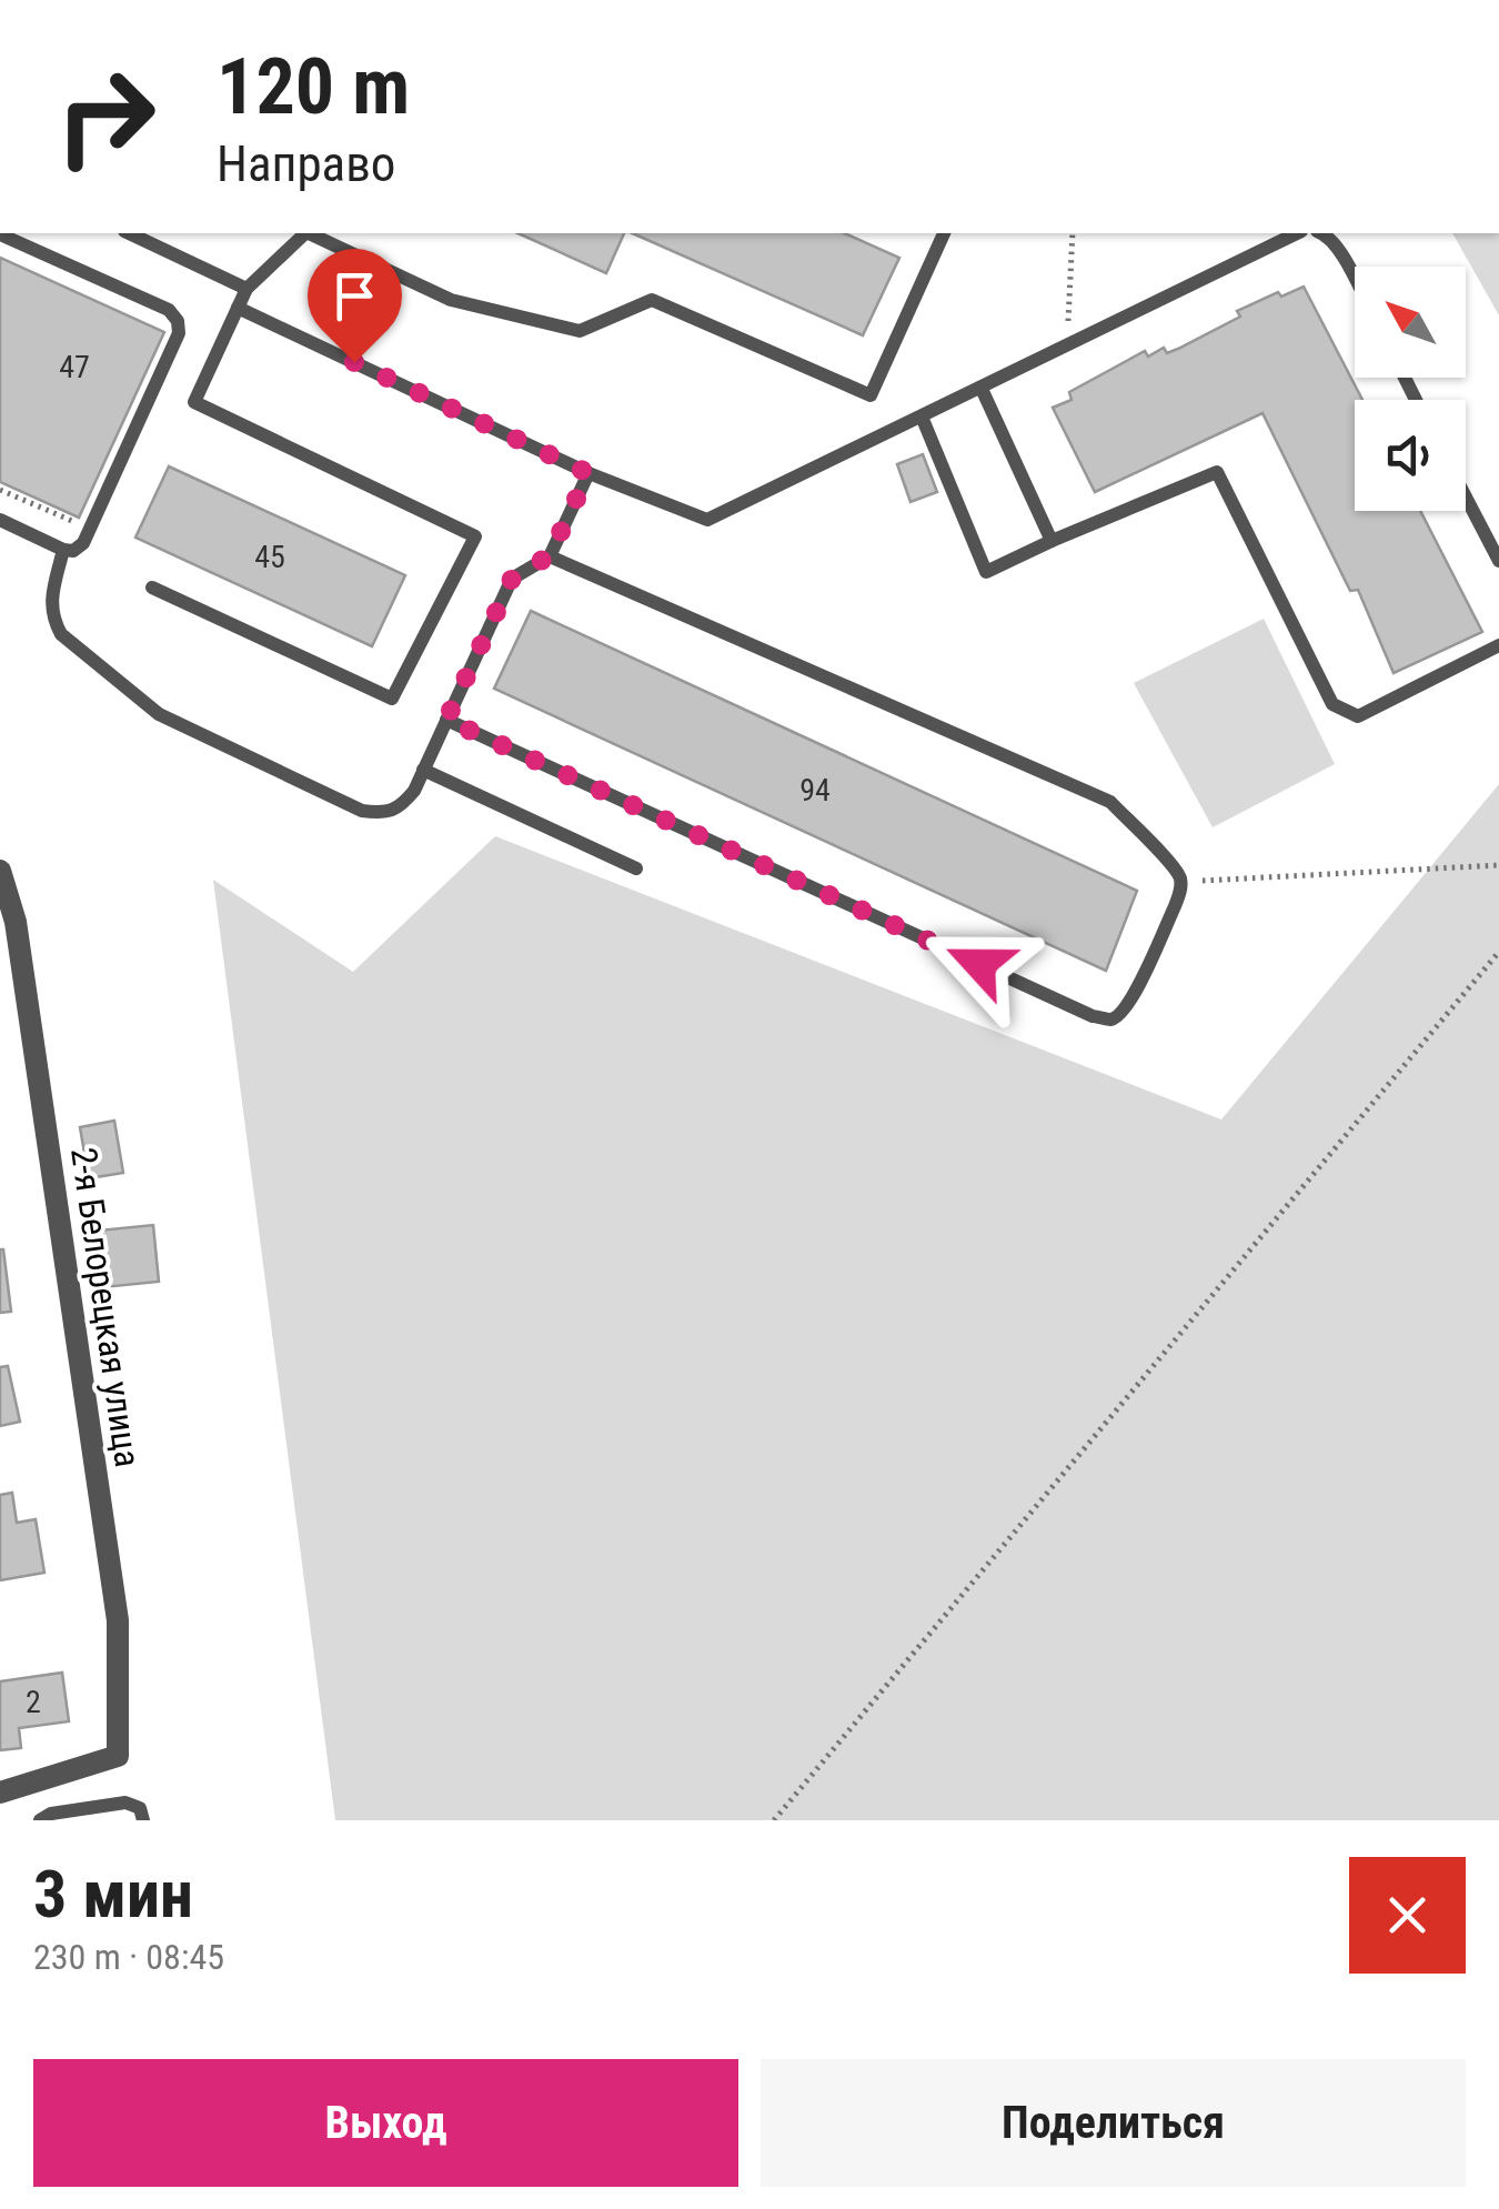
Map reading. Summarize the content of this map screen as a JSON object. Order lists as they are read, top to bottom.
{
  "streets": {
    "street": ["2-я Белорецкая улица"]
  },
  "house_numbers": [
    "47",
    "45",
    "94",
    "2"
  ],
  "north": "top left",
  "page": {
    "turn": ["120 m", "Направо"],
    "heading": ["3 мин", "230 m · 08:45"],
    "buttons": ["Выход", "Поделиться"]
  }
}
